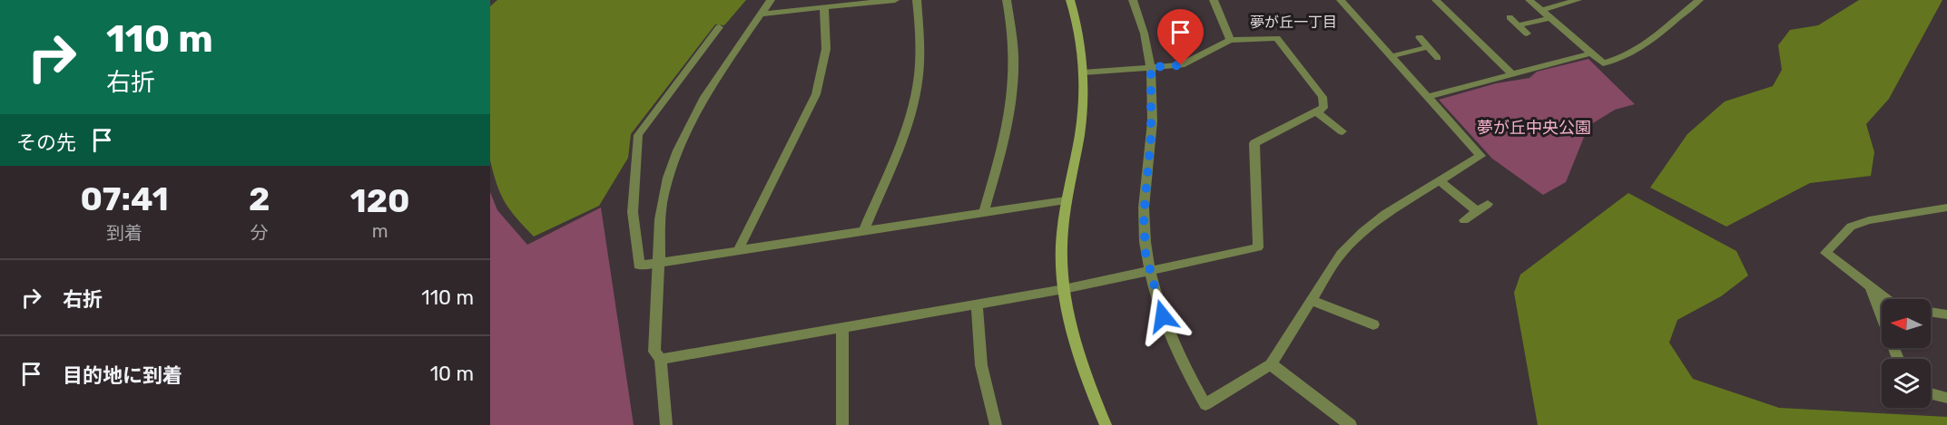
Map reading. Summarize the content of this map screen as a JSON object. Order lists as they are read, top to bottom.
{
  "districts": ["夢が丘一丁目"],
  "parks": ["夢が丘中央公園"],
  "north": "left",
  "page": {
    "turn": ["110 m", "右折"],
    "then": "その先",
    "eta": [
      "07:41",
      "到着",
      "2",
      "分",
      "120",
      "m"
    ],
    "list": [
      {
        "name": "右折",
        "value": "110 m"
      },
      {
        "name": "目的地に到着",
        "value": "10 m"
      }
    ]
  }
}
